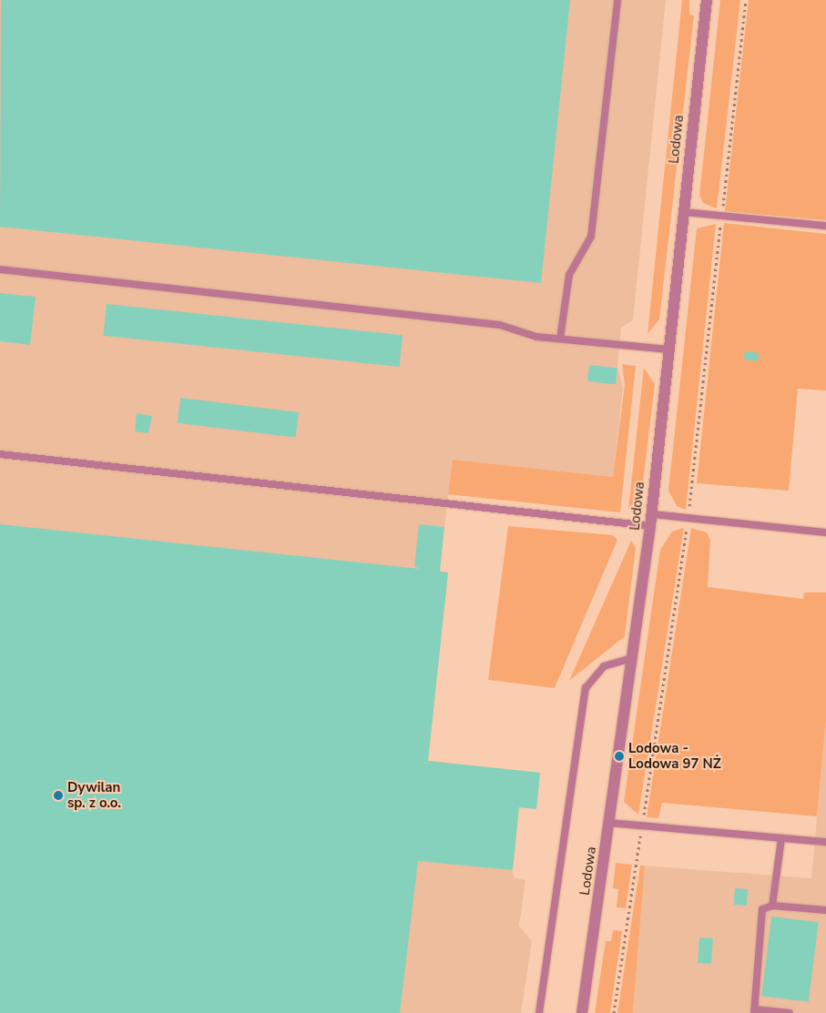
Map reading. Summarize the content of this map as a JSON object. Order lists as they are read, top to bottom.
{
  "streets": {
    "street": ["Lodowa"]
  },
  "places": ["Lodowa - Lodowa 97 NŻ", "Dywilan sp. z o.o."]
}
